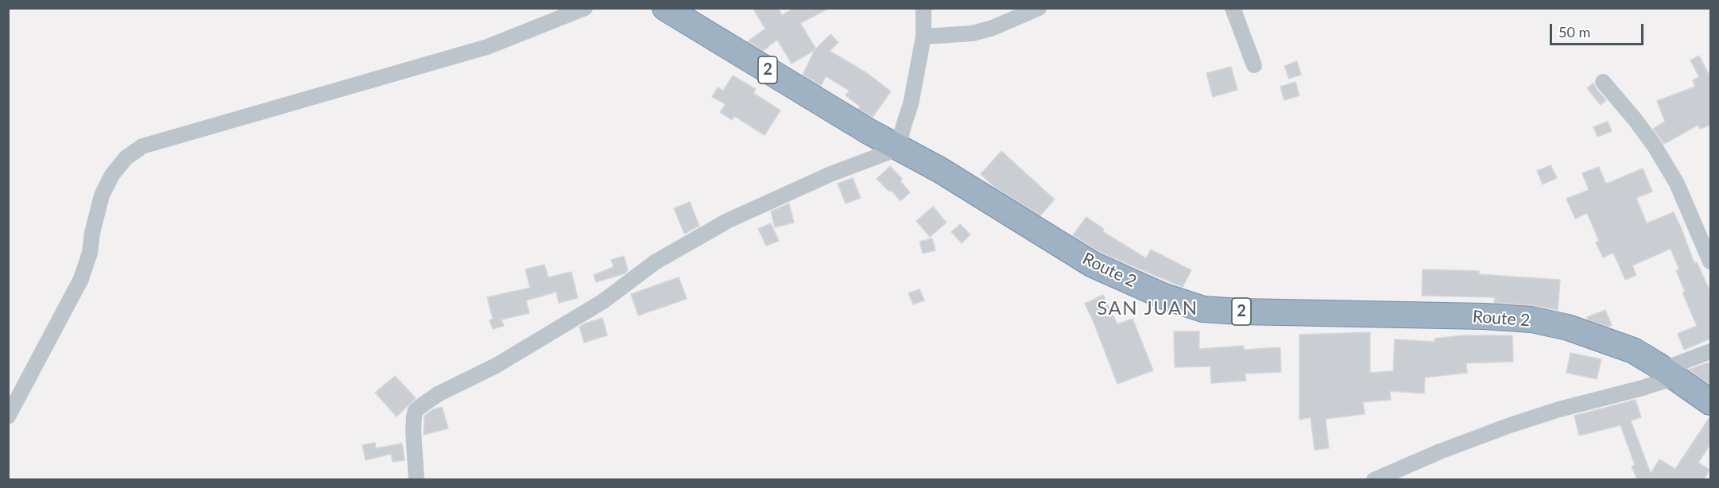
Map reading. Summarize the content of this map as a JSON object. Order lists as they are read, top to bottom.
{
  "streets": {
    "highway": ["2", "Route 2"]
  },
  "districts": ["SAN JUAN"],
  "scale_bar": "50 m"
}
